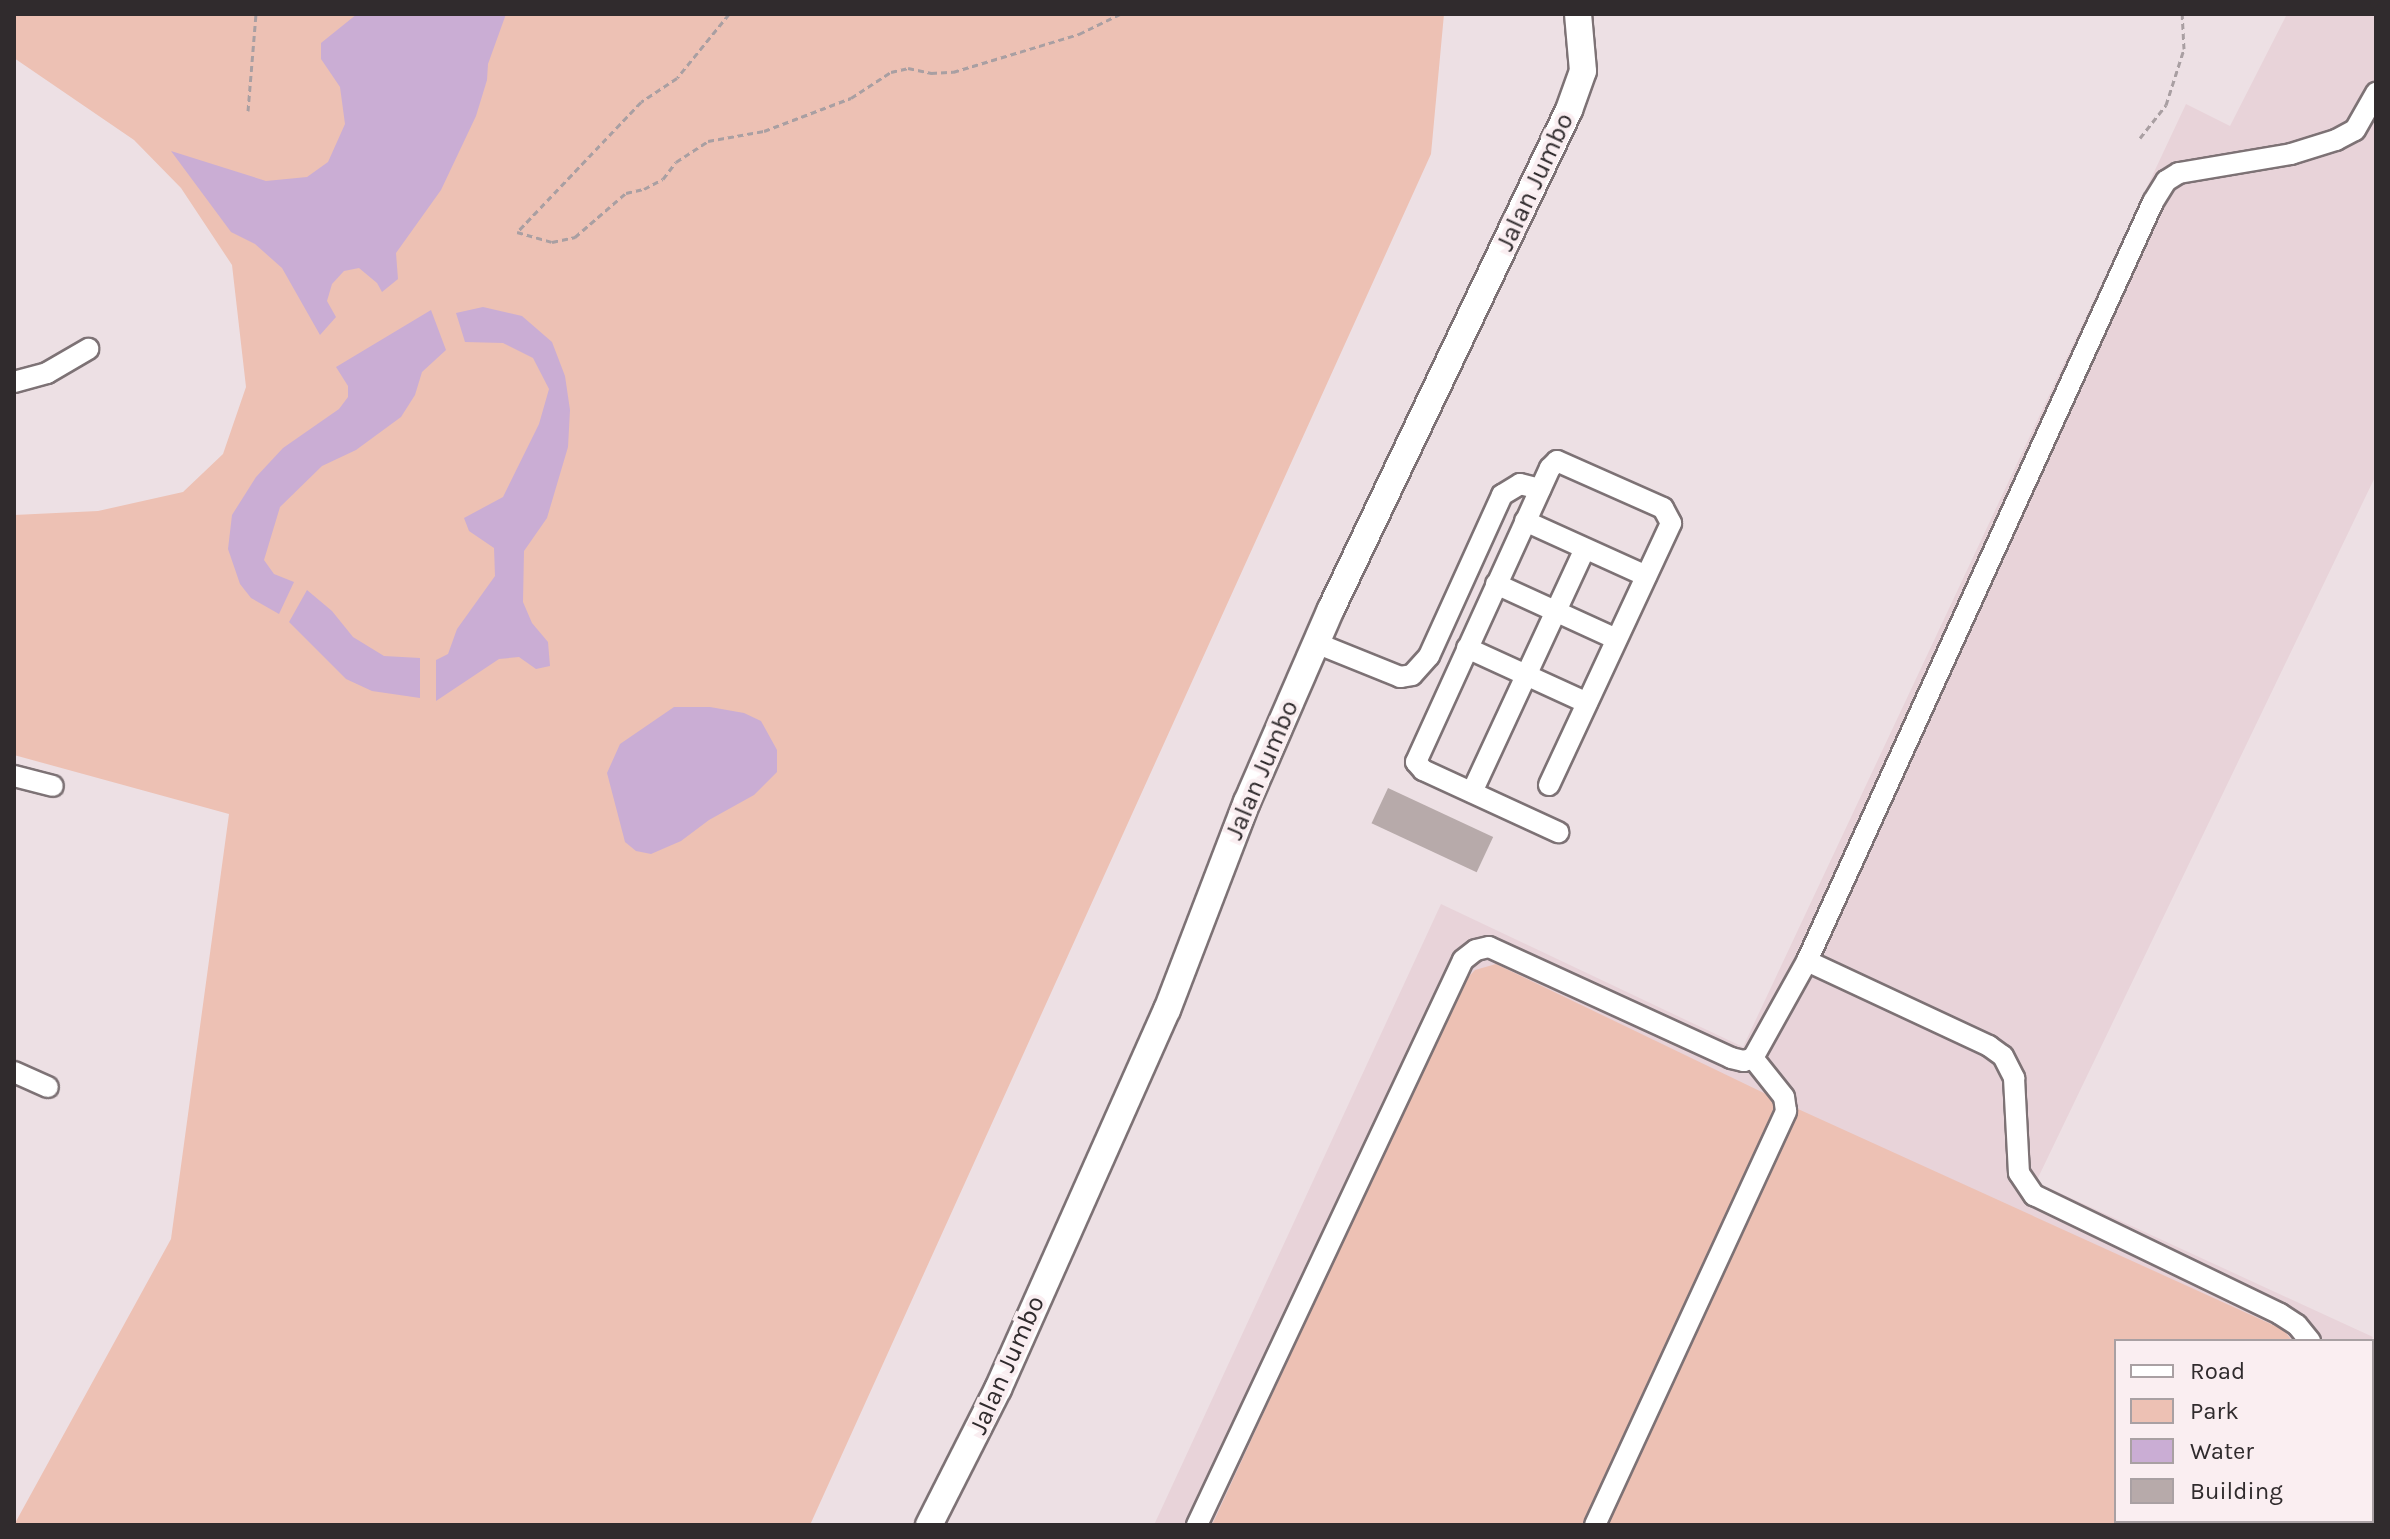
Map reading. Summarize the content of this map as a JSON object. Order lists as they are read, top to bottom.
{
  "streets": {
    "main road": ["Jalan Jumbo"]
  },
  "legend": [
    "Road",
    "Park",
    "Water",
    "Building"
  ]
}
